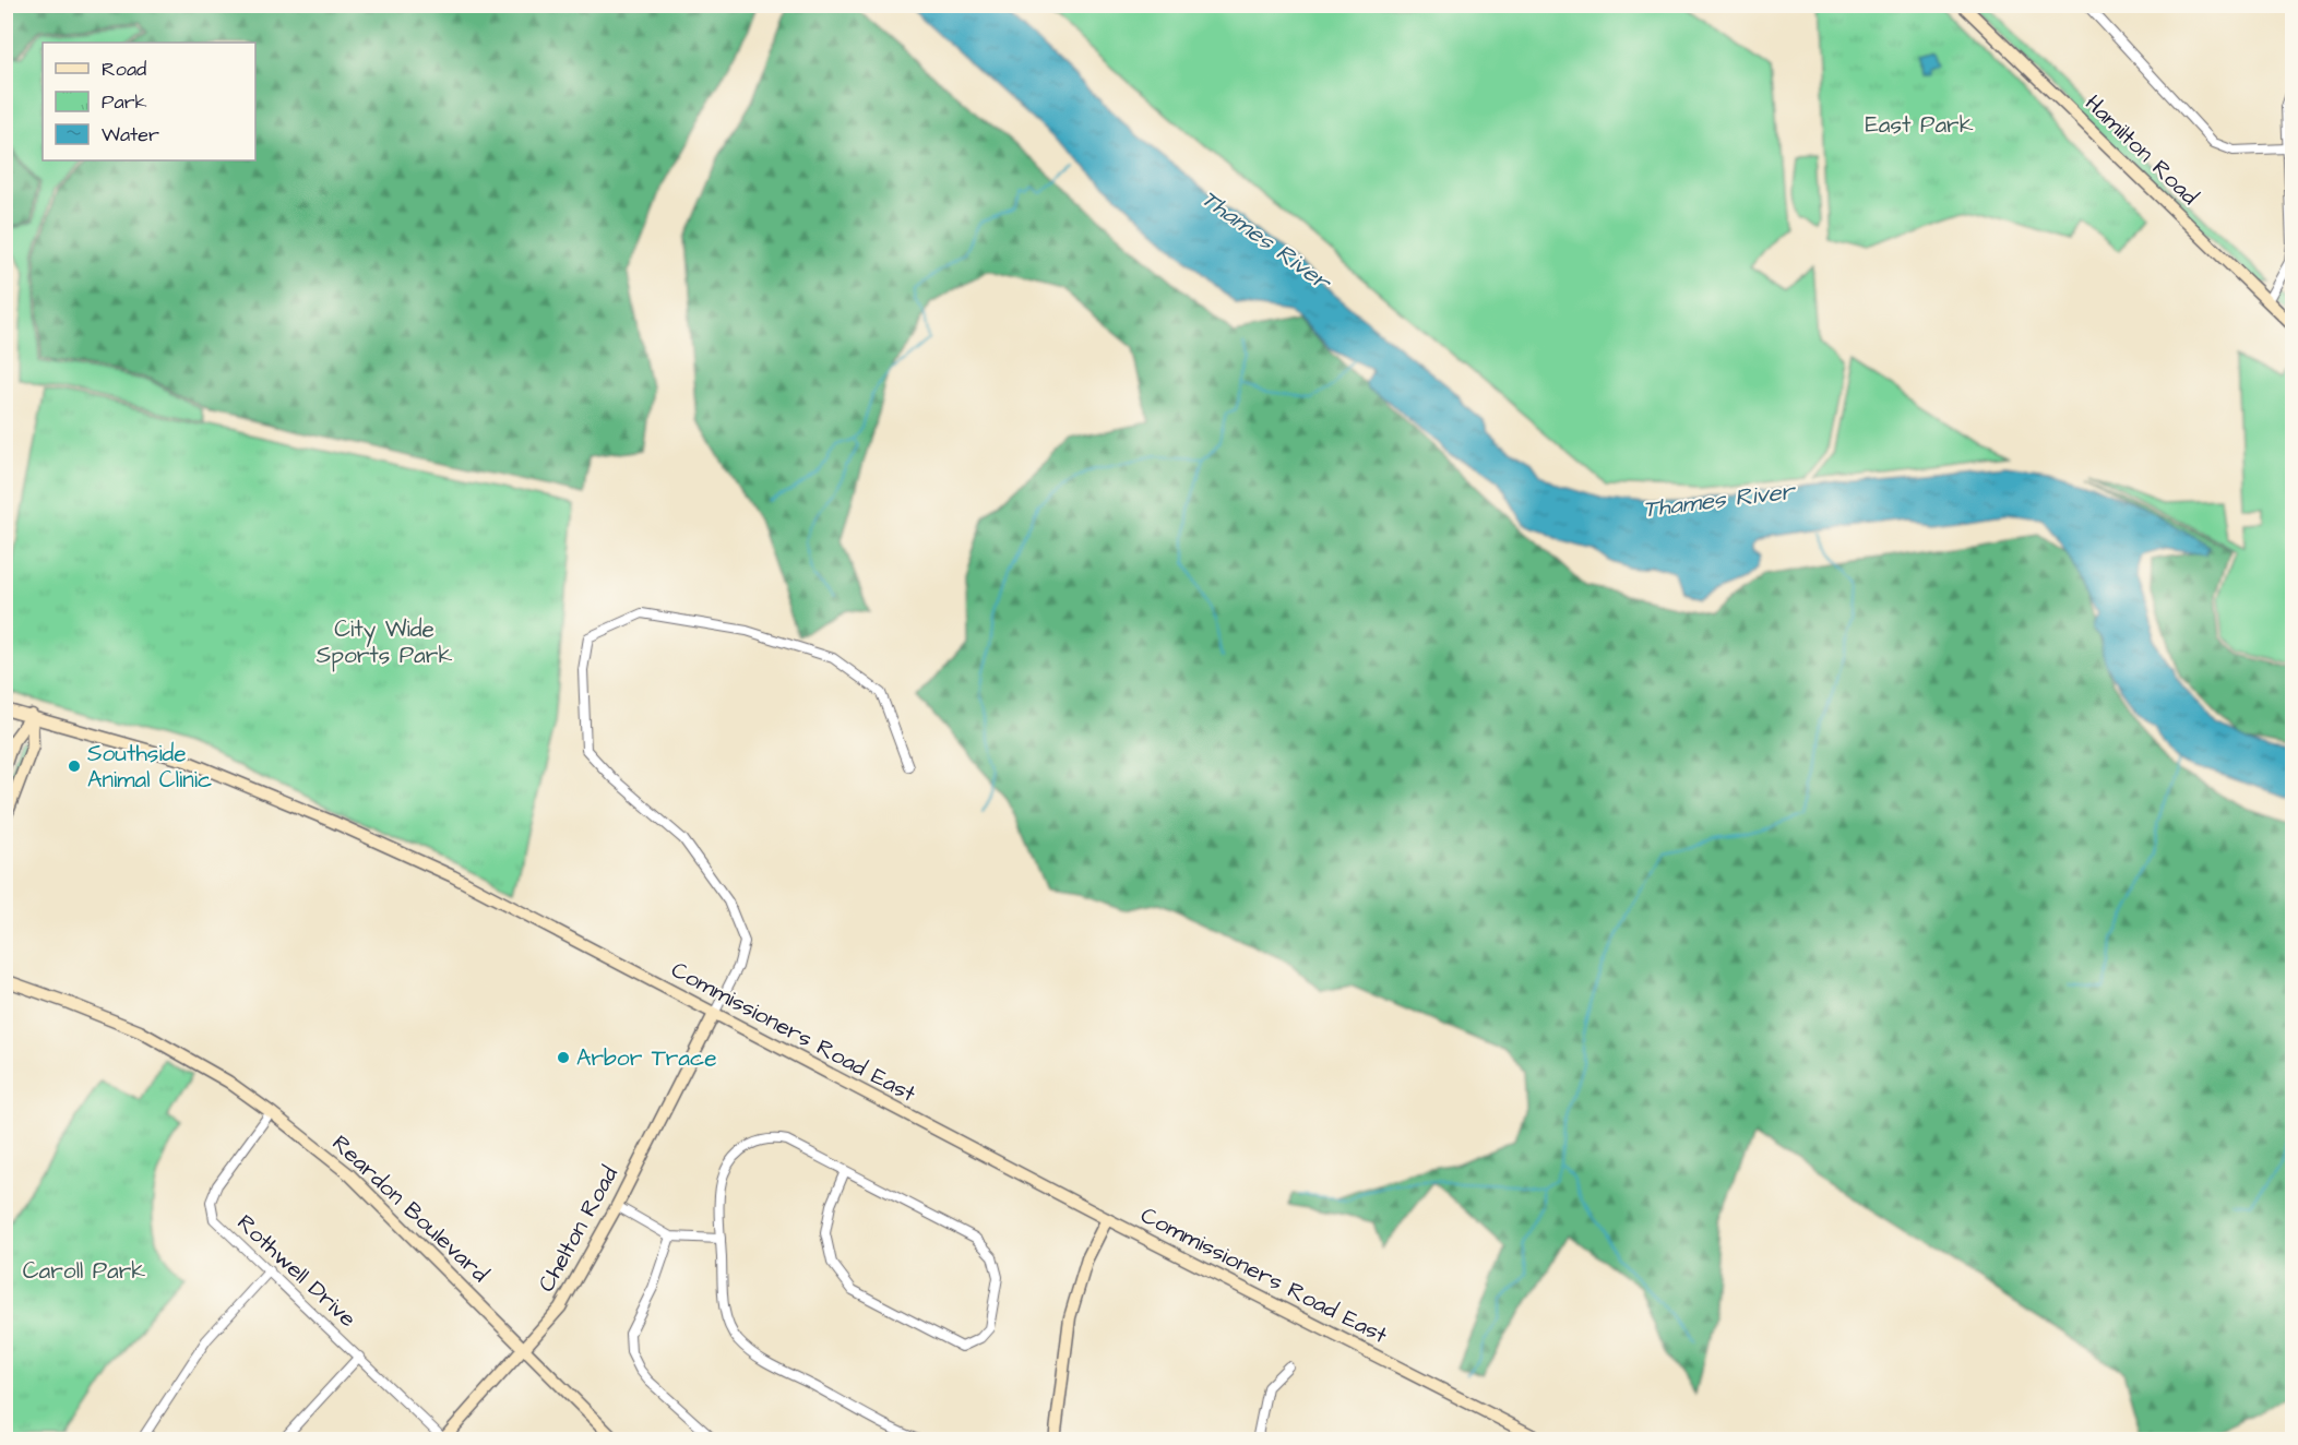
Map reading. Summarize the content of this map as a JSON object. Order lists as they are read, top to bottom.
{
  "streets": {
    "main road": [
      "Hamilton Road",
      "Commissioners Road East",
      "Reardon Boulevard",
      "Chelton Road"
    ],
    "street": ["Rothwell Drive"]
  },
  "crossings": [
    ["Commissioners Road East", "Chelton Road"],
    ["Reardon Boulevard", "Chelton Road"],
    ["Reardon Boulevard", "Rothwell Drive"],
    ["Chelton Road", "Rothwell Drive"]
  ],
  "water": ["Thames River"],
  "parks": ["East Park", "City Wide Sports Park", "Caroll Park"],
  "places": ["Southside Animal Clinic", "Arbor Trace"],
  "legend": ["Road", "Park", "Water"]
}
